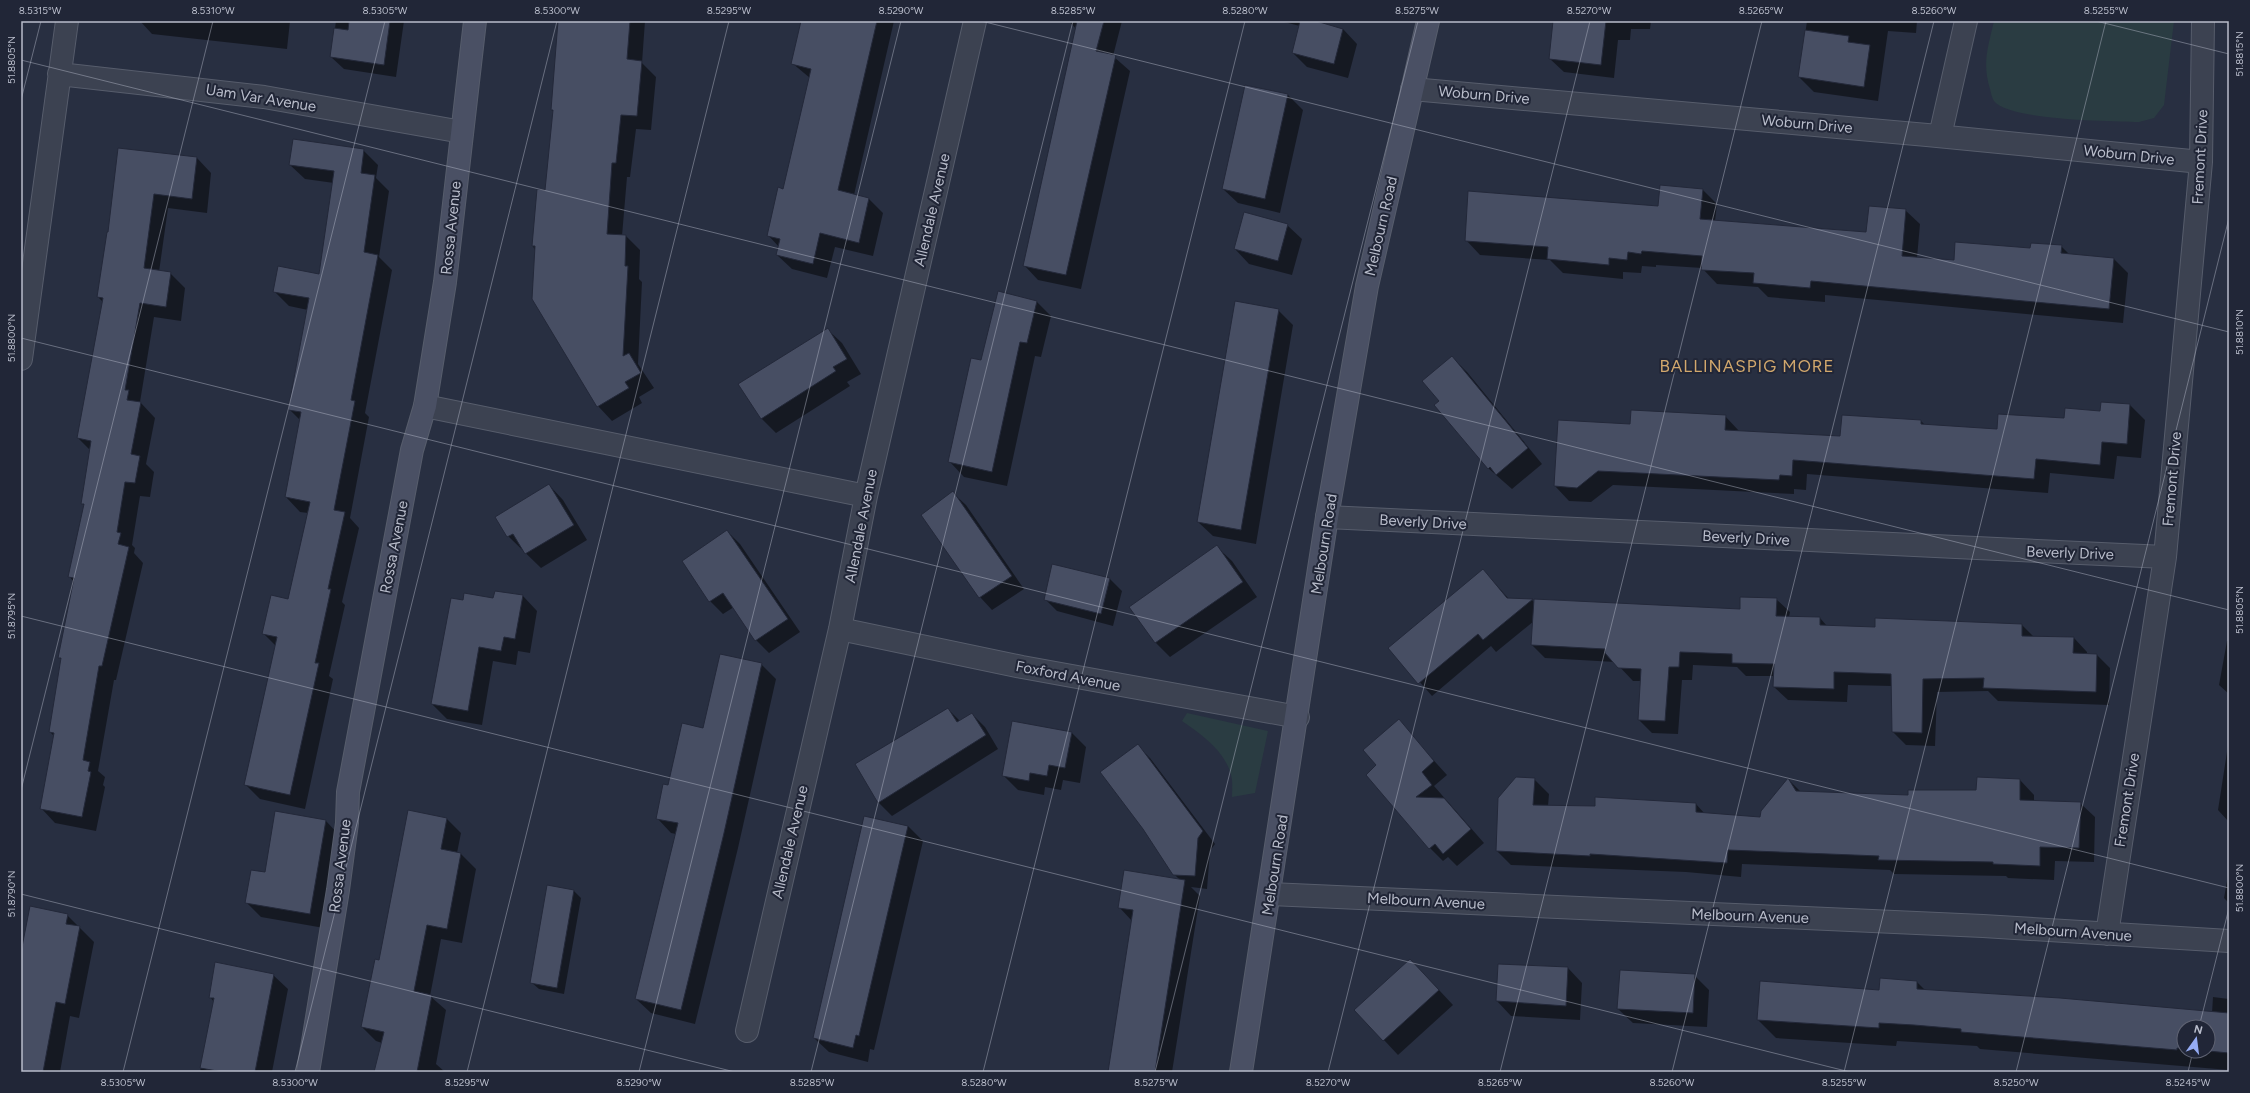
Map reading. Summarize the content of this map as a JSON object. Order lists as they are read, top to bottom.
{
  "streets": {
    "street": [
      "Woburn Drive",
      "Uam Var Avenue",
      "Fremont Drive",
      "Allendale Avenue",
      "Melbourn Road",
      "Rossa Avenue",
      "Beverly Drive",
      "Foxford Avenue",
      "Melbourn Avenue"
    ]
  },
  "crossings": [
    ["Woburn Drive", "Fremont Drive"],
    ["Woburn Drive", "Melbourn Road"],
    ["Uam Var Avenue", "Rossa Avenue"],
    ["Fremont Drive", "Beverly Drive"],
    ["Fremont Drive", "Melbourn Avenue"],
    ["Allendale Avenue", "Foxford Avenue"],
    ["Melbourn Road", "Beverly Drive"],
    ["Melbourn Road", "Foxford Avenue"],
    ["Melbourn Road", "Melbourn Avenue"]
  ],
  "districts": ["BALLINASPIG MORE"],
  "north": "top",
  "coordinates": [
    "8.5315°W",
    "8.5310°W",
    "8.5305°W",
    "8.5300°W",
    "8.5295°W",
    "8.5290°W",
    "8.5285°W",
    "8.5280°W",
    "8.5275°W",
    "8.5270°W",
    "8.5265°W",
    "8.5260°W",
    "8.5255°W",
    "51.8815°N",
    "51.8805°N",
    "51.8810°N",
    "51.8800°N",
    "51.8795°N",
    "51.8790°N",
    "8.5250°W",
    "8.5245°W"
  ]
}
